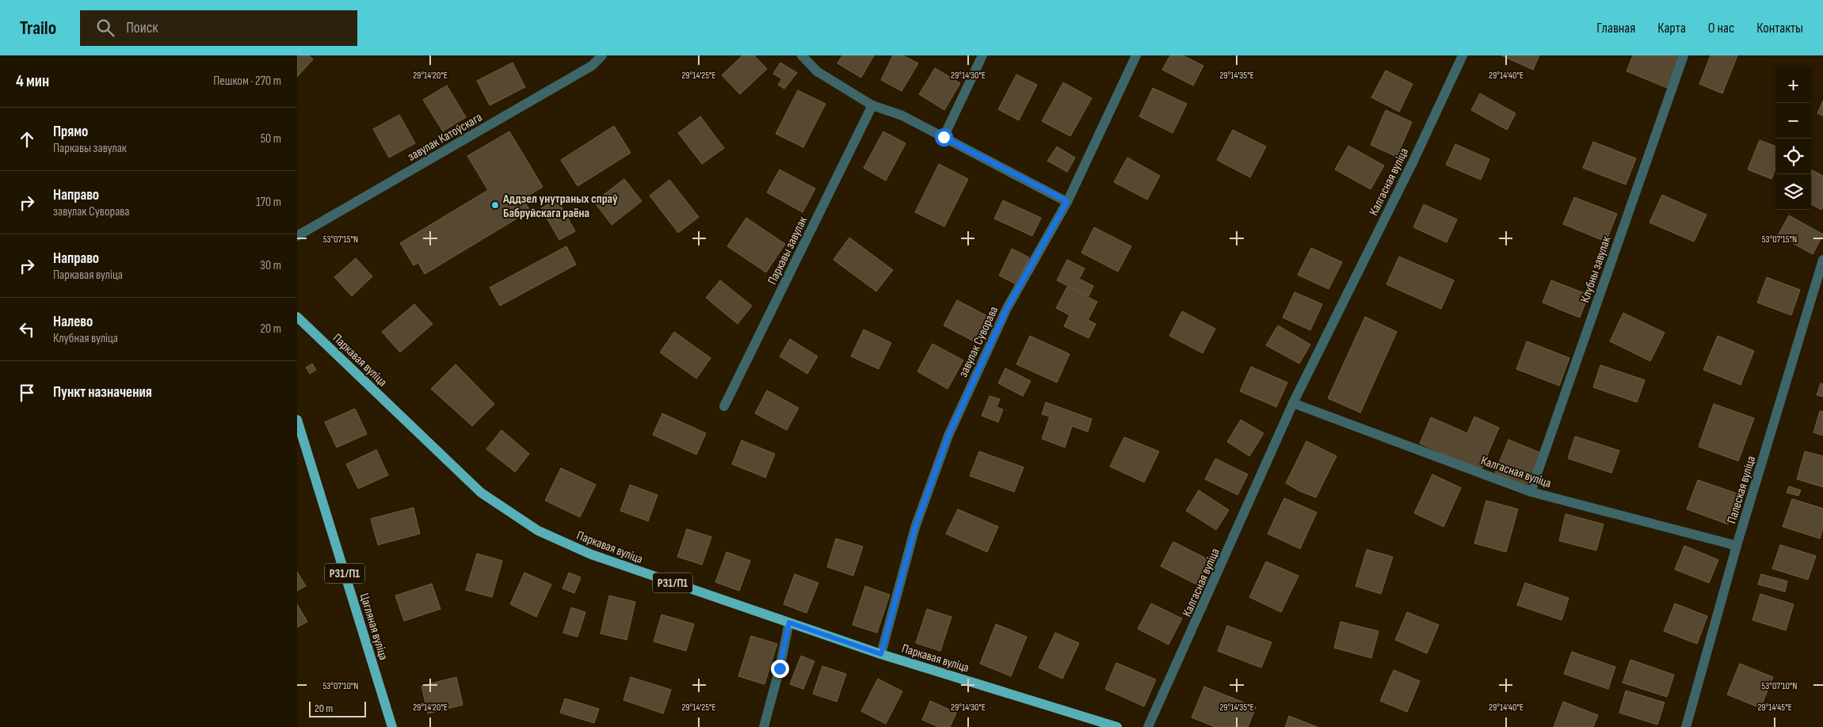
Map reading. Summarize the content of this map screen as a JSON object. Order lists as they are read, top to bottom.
{
  "streets": {
    "main road": ["Паркавая вуліца", "Р31/П1", "Цагляная вуліца"],
    "street": [
      "завулак Катоўскага",
      "Калгасная вуліца",
      "Паркавы завулак",
      "Клубны завулак",
      "завулак Суворава",
      "Палеская вуліца"
    ]
  },
  "crossings": [
    ["Калгасная вуліца", "Клубны завулак"],
    ["Калгасная вуліца", "Палеская вуліца"],
    ["завулак Суворава", "Паркавая вуліца"]
  ],
  "places": ["Аддзел унутраных спраў Бабруйскага раёна"],
  "scale_bar": "20 m",
  "page": {
    "header": "Trailo",
    "search": "Поиск",
    "nav": [
      "Главная",
      "Карта",
      "О нас",
      "Контакты"
    ],
    "heading": ["4 мин", "Пешком · 270 m"],
    "map_buttons": ["+", "−"],
    "list": [
      ["Прямо", "Паркавы завулак", "50 m"],
      ["Направо", "завулак Суворава", "170 m"],
      ["Направо", "Паркавая вуліца", "30 m"],
      ["Налево", "Клубная вуліца", "20 m"],
      "Пункт назначения"
    ],
    "scale": "20 m"
  },
  "coordinates": [
    "29°14'20\"E",
    "29°14'25\"E",
    "29°14'30\"E",
    "29°14'35\"E",
    "29°14'40\"E",
    "53°07'15\"N",
    "53°07'10\"N",
    "29°14'45\"E"
  ]
}
